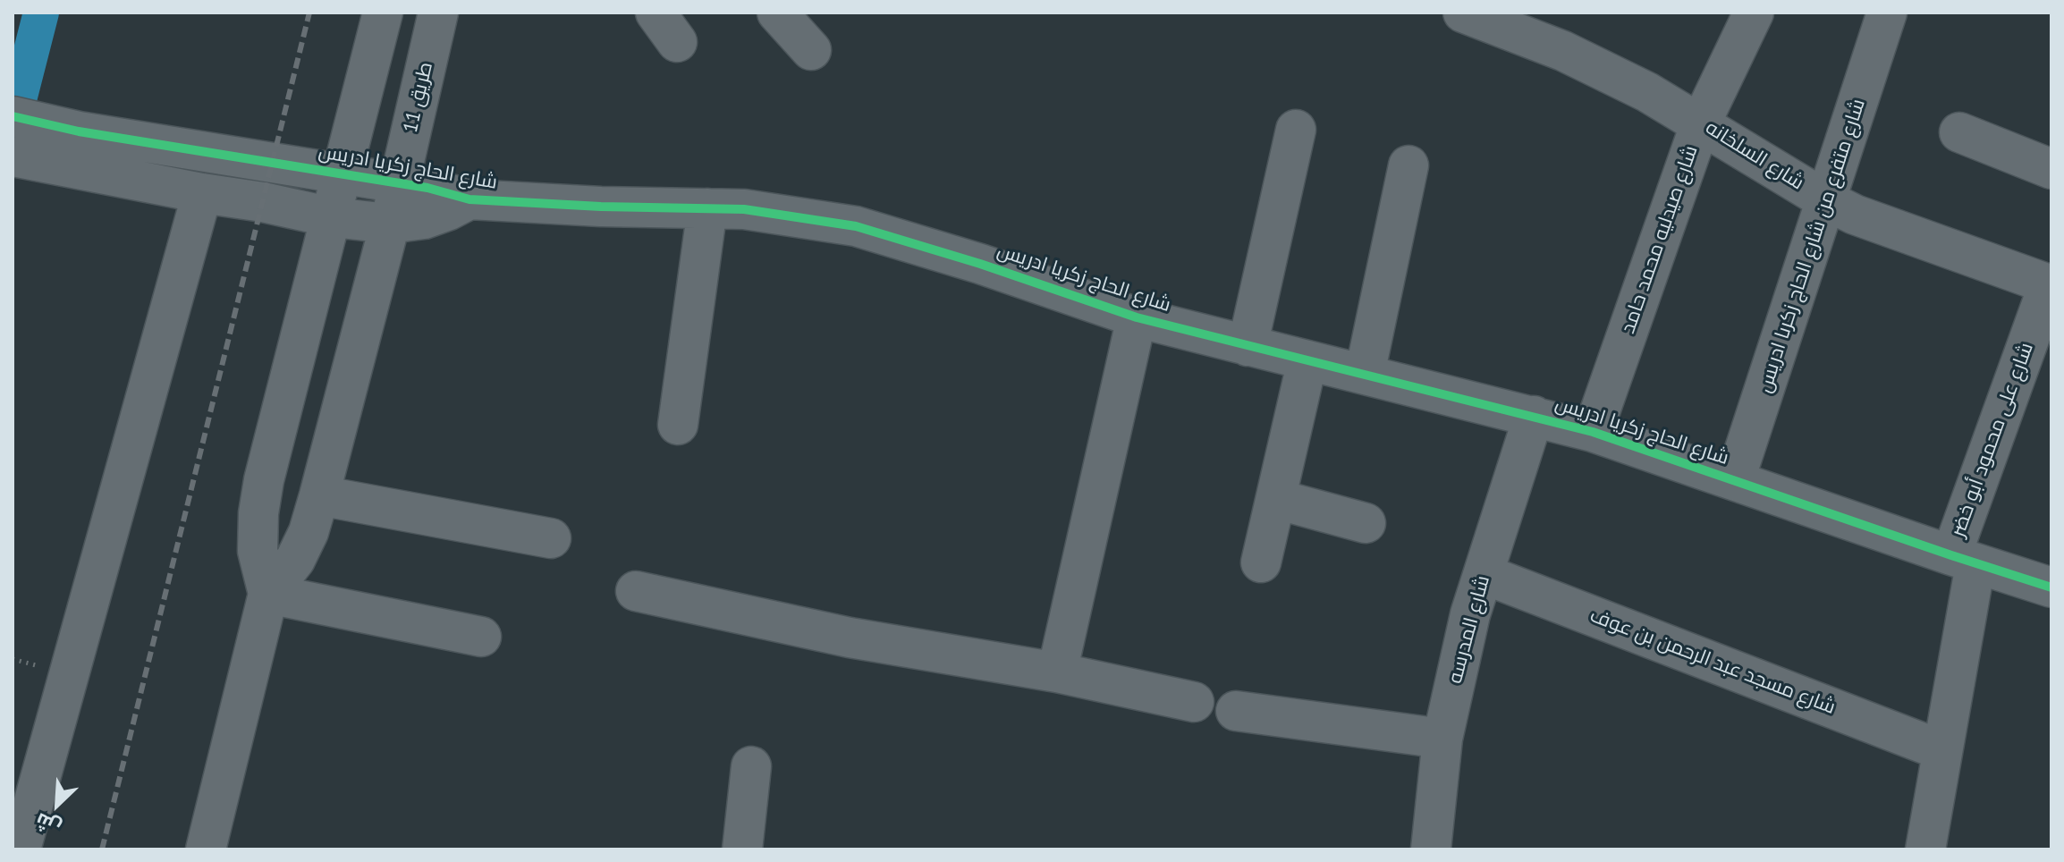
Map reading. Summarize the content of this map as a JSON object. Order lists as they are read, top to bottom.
{
  "streets": {
    "street": [
      "طريق 11",
      "شارع السلخانه",
      "شارع الحاج زكريا ادريس",
      "شارع صيدليه محمد حامد",
      "شارع متفرع من شارع الحاج زكرىا ادريس",
      "شارع على محمود أبو خضر",
      "شارع المدرسه",
      "شارع مسجد عبد الرحمن بن عوف"
    ]
  },
  "crossings": [
    ["طريق 11", "شارع الحاج زكريا ادريس"],
    ["شارع السلخانه", "شارع صيدليه محمد حامد"],
    ["شارع السلخانه", "شارع متفرع من شارع الحاج زكرىا ادريس"],
    ["شارع السلخانه", "شارع على محمود أبو خضر"],
    ["شارع الحاج زكريا ادريس", "شارع صيدليه محمد حامد"],
    ["شارع الحاج زكريا ادريس", "شارع متفرع من شارع الحاج زكرىا ادريس"],
    ["شارع الحاج زكريا ادريس", "شارع على محمود أبو خضر"],
    ["شارع الحاج زكريا ادريس", "شارع المدرسه"],
    ["شارع على محمود أبو خضر", "شارع مسجد عبد الرحمن بن عوف"],
    ["شارع المدرسه", "شارع مسجد عبد الرحمن بن عوف"]
  ],
  "north": "bottom left"
}
